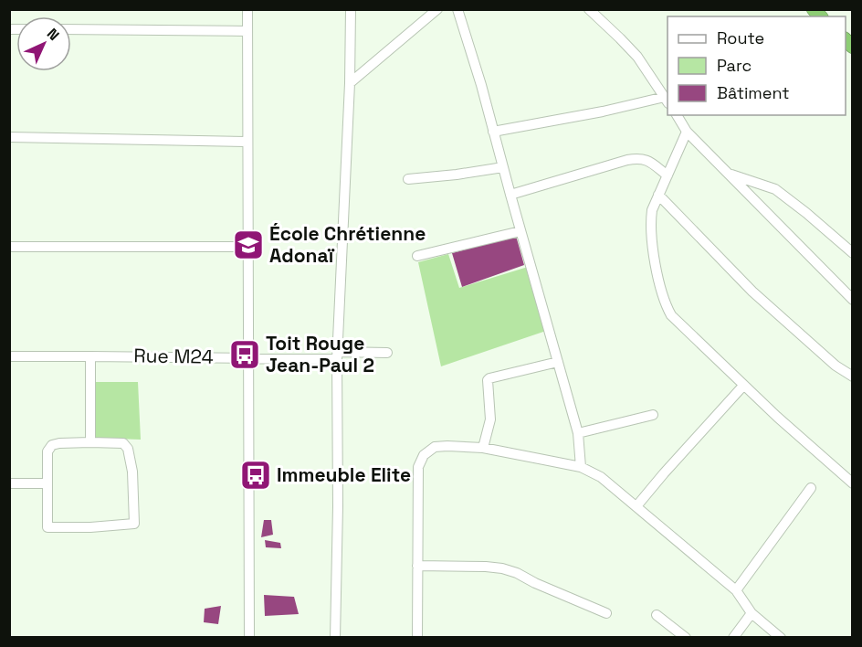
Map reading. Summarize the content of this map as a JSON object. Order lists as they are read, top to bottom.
{
  "streets": {
    "street": ["Rue M24"]
  },
  "places": {
    "school or university": ["École Chrétienne Adonaï"],
    "bus stop": ["Toit Rouge Jean-Paul 2", "Immeuble Elite"]
  },
  "legend": ["Route", "Parc", "Bâtiment"],
  "north": "top right"
}
